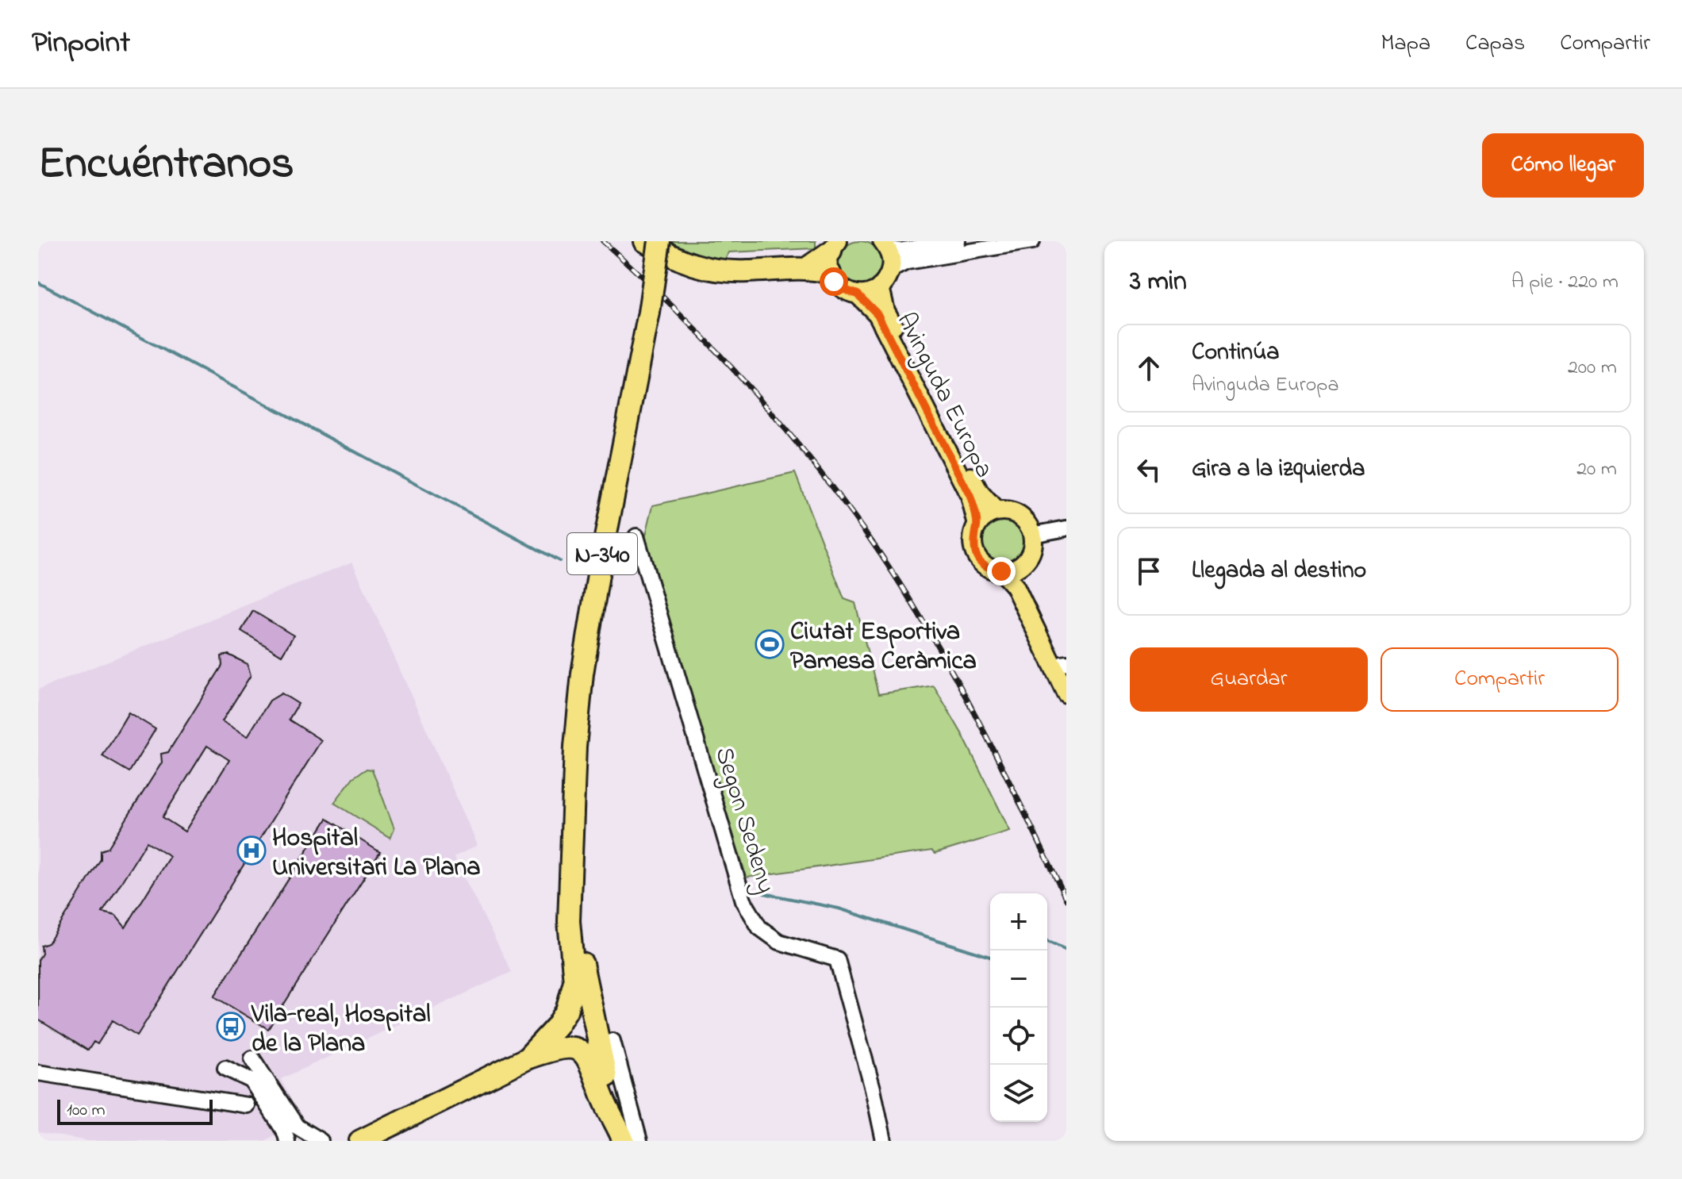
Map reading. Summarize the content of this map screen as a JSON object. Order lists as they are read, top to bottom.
{
  "streets": {
    "highway": ["N-340"],
    "main road": ["Avinguda Europa"],
    "street": ["Segon Sedeny"]
  },
  "places": {
    "sports": ["Ciutat Esportiva Pamesa Ceràmica"],
    "hospital": ["Hospital Universitari La Plana"],
    "bus stop": ["Vila-real, Hospital de la Plana"]
  },
  "scale_bar": "100 m",
  "page": {
    "header": "Pinpoint",
    "nav": ["Mapa", "Capas", "Compartir"],
    "title": "Encuéntranos",
    "buttons": [
      "Cómo llegar",
      ["Guardar", "Compartir"]
    ],
    "heading": ["3 min", "A pie · 220 m"],
    "list": [
      ["Continúa", "Avinguda Europa", "200 m"],
      ["Gira a la izquierda", "20 m"],
      "Llegada al destino"
    ],
    "map_buttons": ["+", "−"],
    "scale": "100 m"
  }
}
